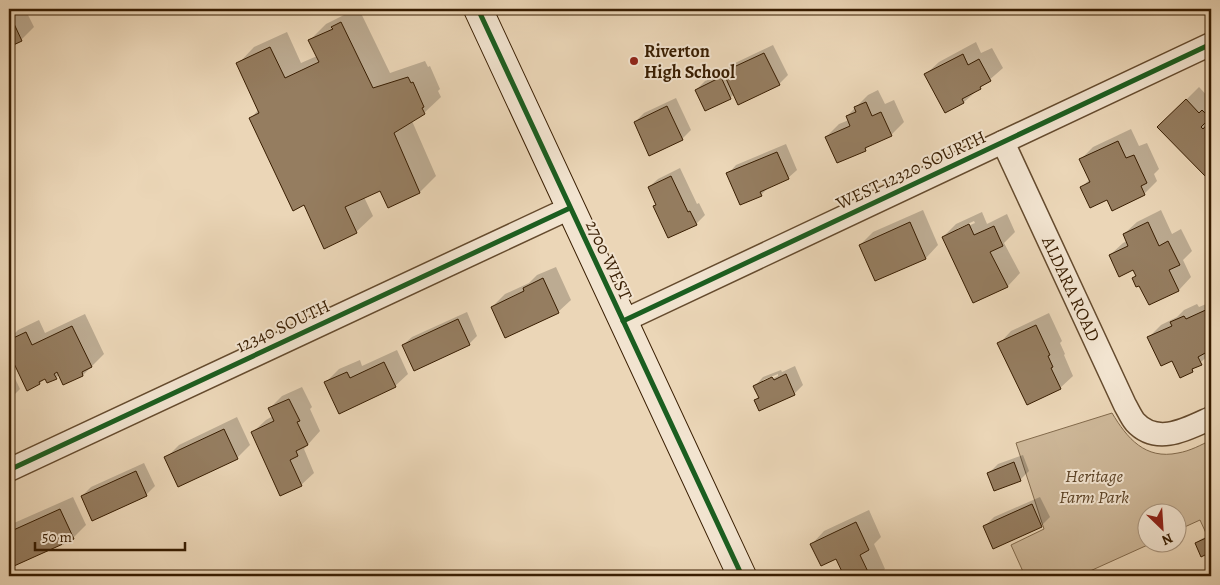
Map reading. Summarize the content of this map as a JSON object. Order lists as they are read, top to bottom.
{
  "streets": {
    "main road": ["2700 WEST"],
    "street": ["WEST 12320 SOURTH", "ALDARA ROAD", "12340 SOUTH"]
  },
  "crossings": [
    ["WEST 12320 SOURTH", "2700 WEST"],
    ["WEST 12320 SOURTH", "ALDARA ROAD"],
    ["2700 WEST", "12340 SOUTH"]
  ],
  "parks": ["Heritage Farm Park"],
  "places": ["Riverton High School"],
  "scale_bar": "50 m",
  "north": "bottom right"
}
